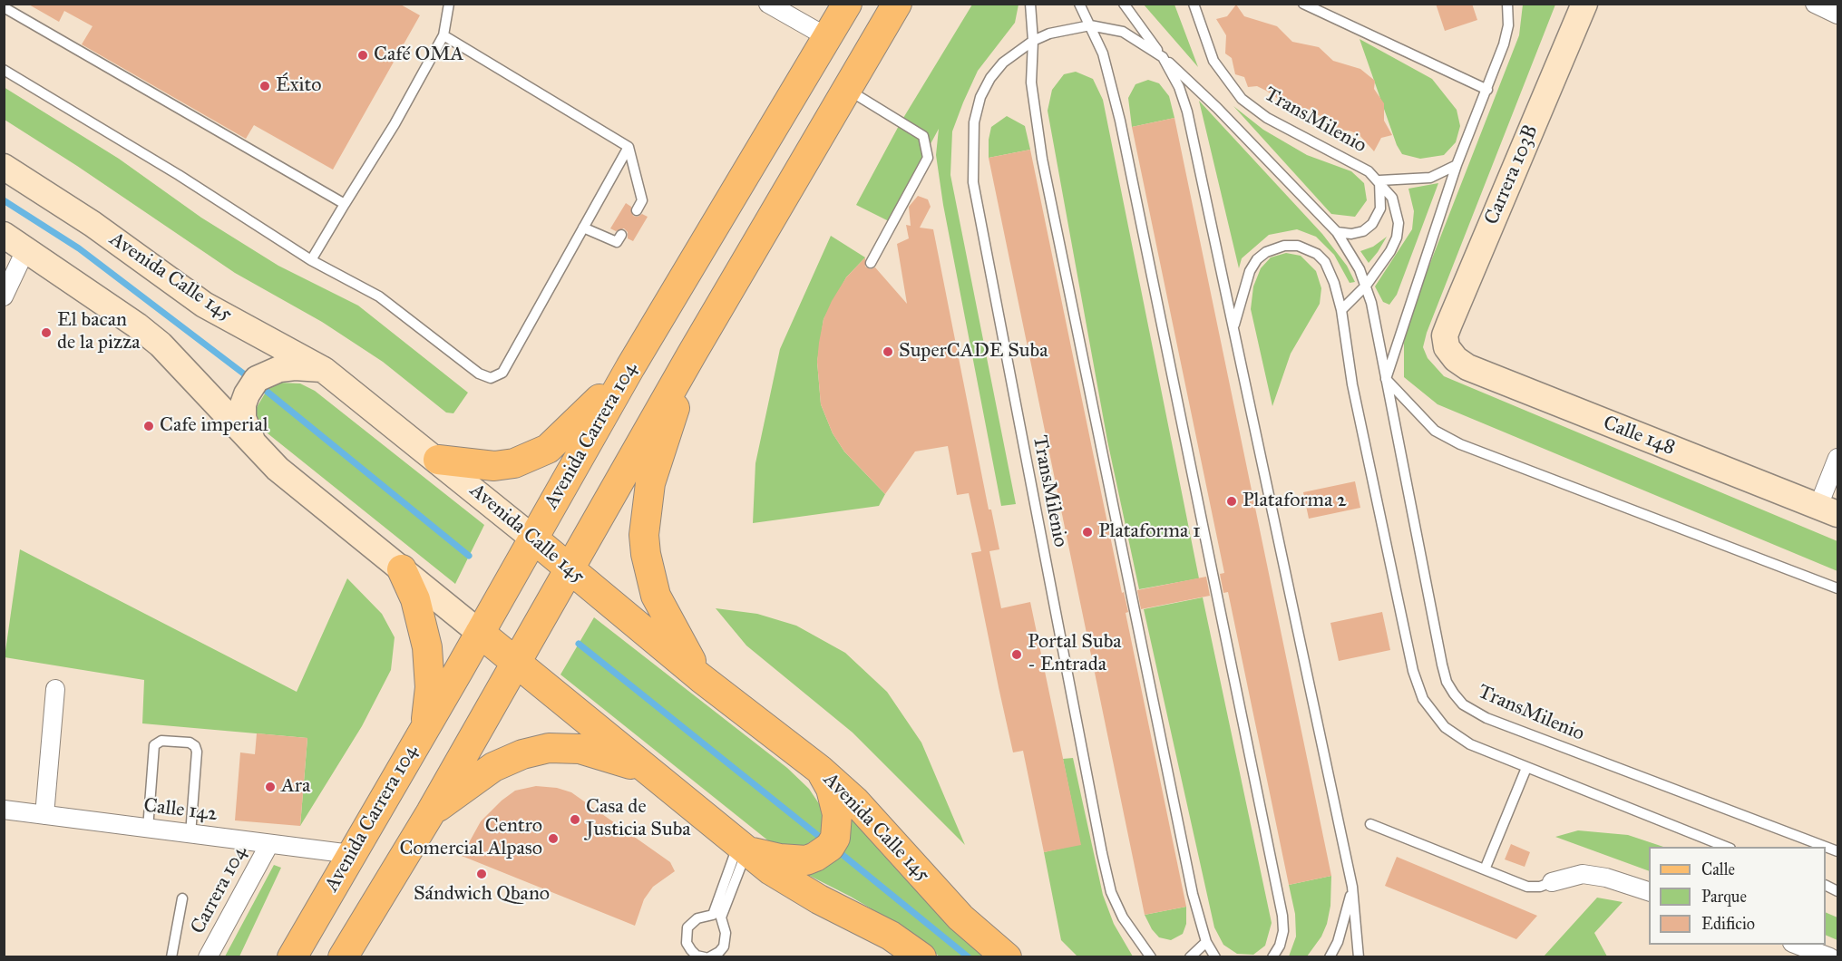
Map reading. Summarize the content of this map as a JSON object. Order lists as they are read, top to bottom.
{
  "streets": {
    "main road": [
      "Carrera 103B",
      "Avenida Calle 145",
      "Avenida Carrera 104",
      "Calle 148"
    ],
    "street": ["Calle 142", "Carrera 104"],
    "lane": ["TransMilenio"]
  },
  "crossings": [
    ["Carrera 103B", "Calle 148"],
    ["Avenida Calle 145", "Avenida Carrera 104"],
    ["Avenida Carrera 104", "Calle 142"],
    ["Calle 142", "Carrera 104"]
  ],
  "places": [
    "Café OMA",
    "Éxito",
    "El bacan de la pizza",
    "SuperCADE Suba",
    "Cafe imperial",
    "Plataforma 2",
    "Plataforma 1",
    "Portal Suba - Entrada",
    "Ara",
    "Casa de Justicia Suba",
    "Centro Comercial Alpaso",
    "Sándwich Qbano"
  ],
  "legend": ["Calle", "Parque", "Edificio"]
}
